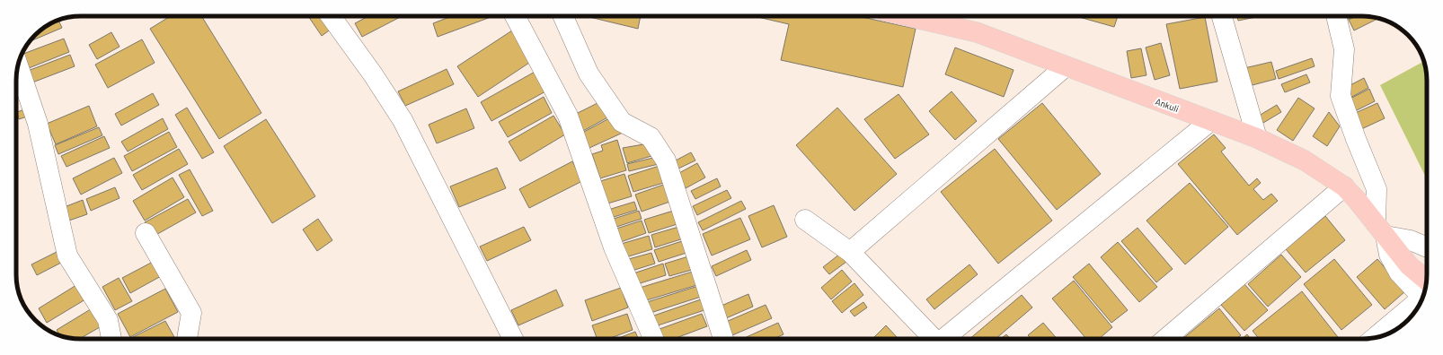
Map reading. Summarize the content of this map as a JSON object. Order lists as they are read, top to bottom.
{
  "streets": {
    "main road": ["Ankuli"]
  }
}
